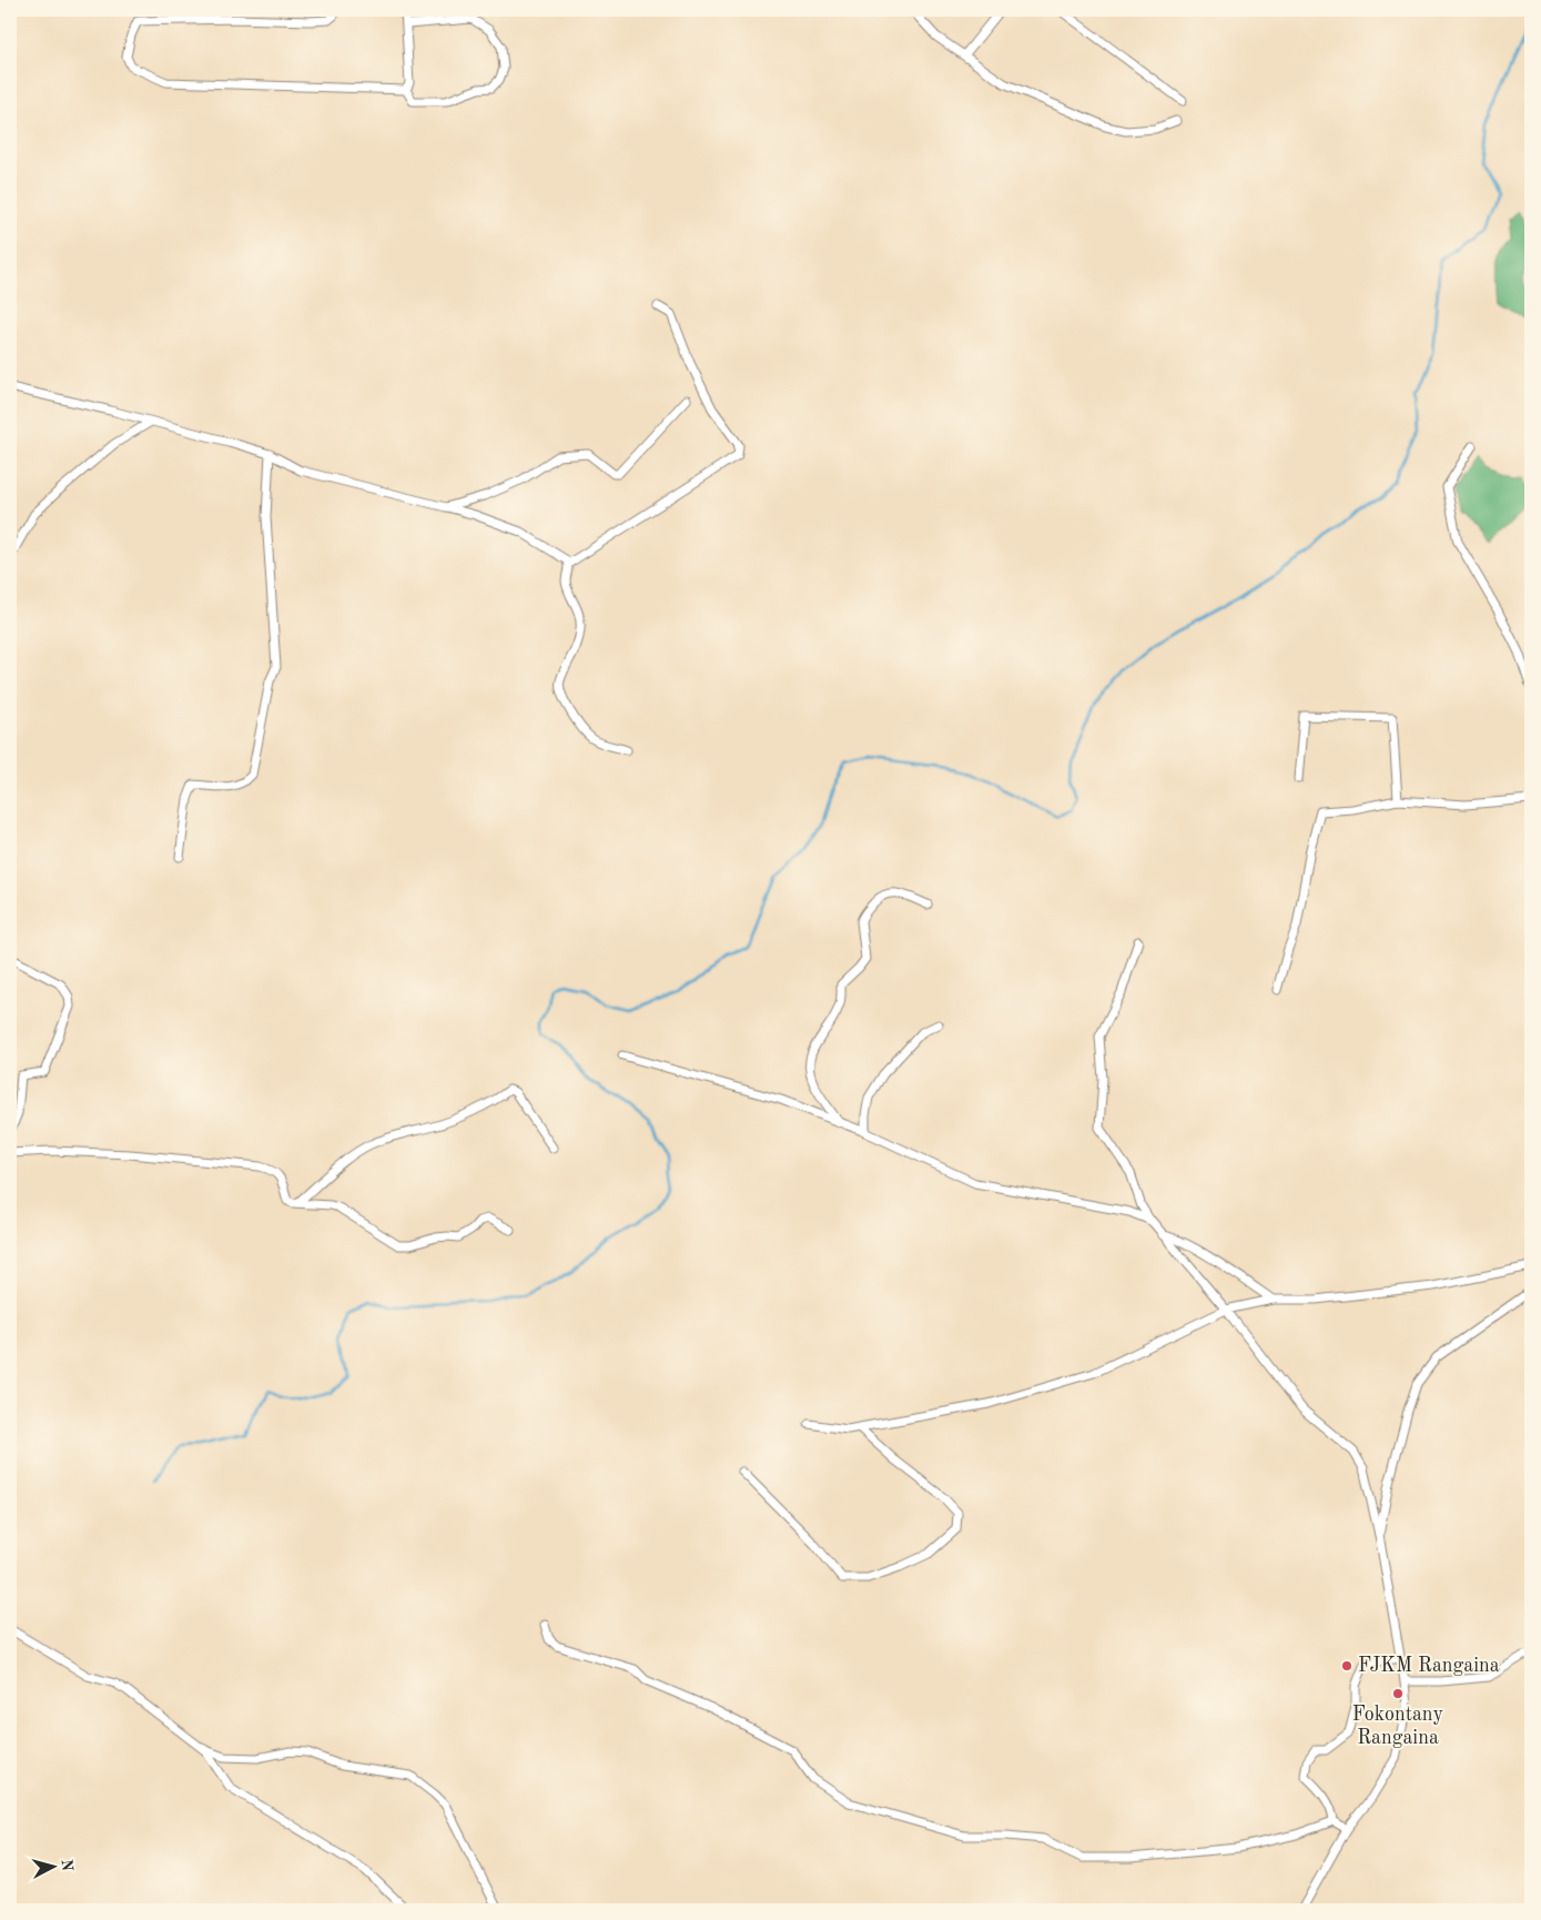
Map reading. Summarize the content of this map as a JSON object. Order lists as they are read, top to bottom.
{
  "places": ["FJKM Rangaina", "Fokontany Rangaina"],
  "north": "right"
}
